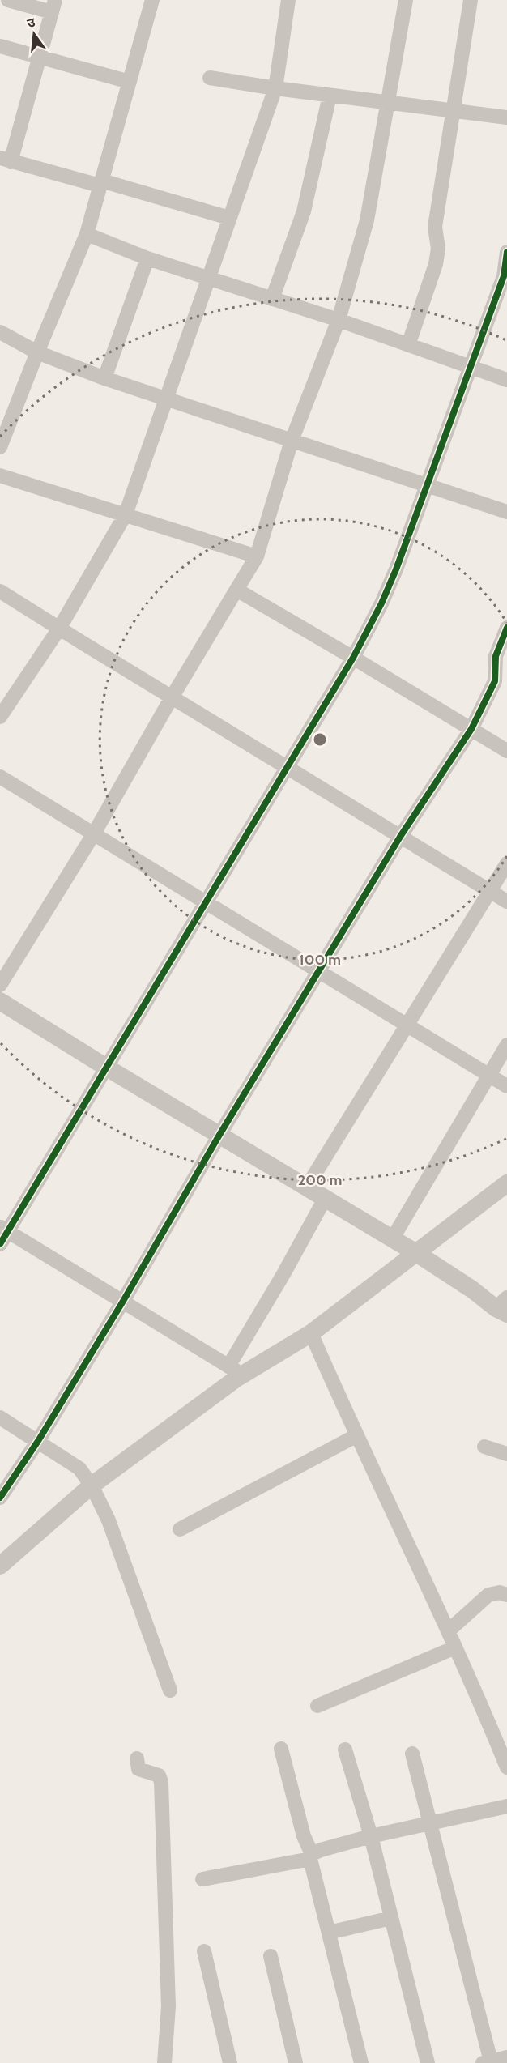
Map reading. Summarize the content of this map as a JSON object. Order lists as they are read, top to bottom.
{
  "north": "top",
  "rings": ["100 m", "200 m"]
}
